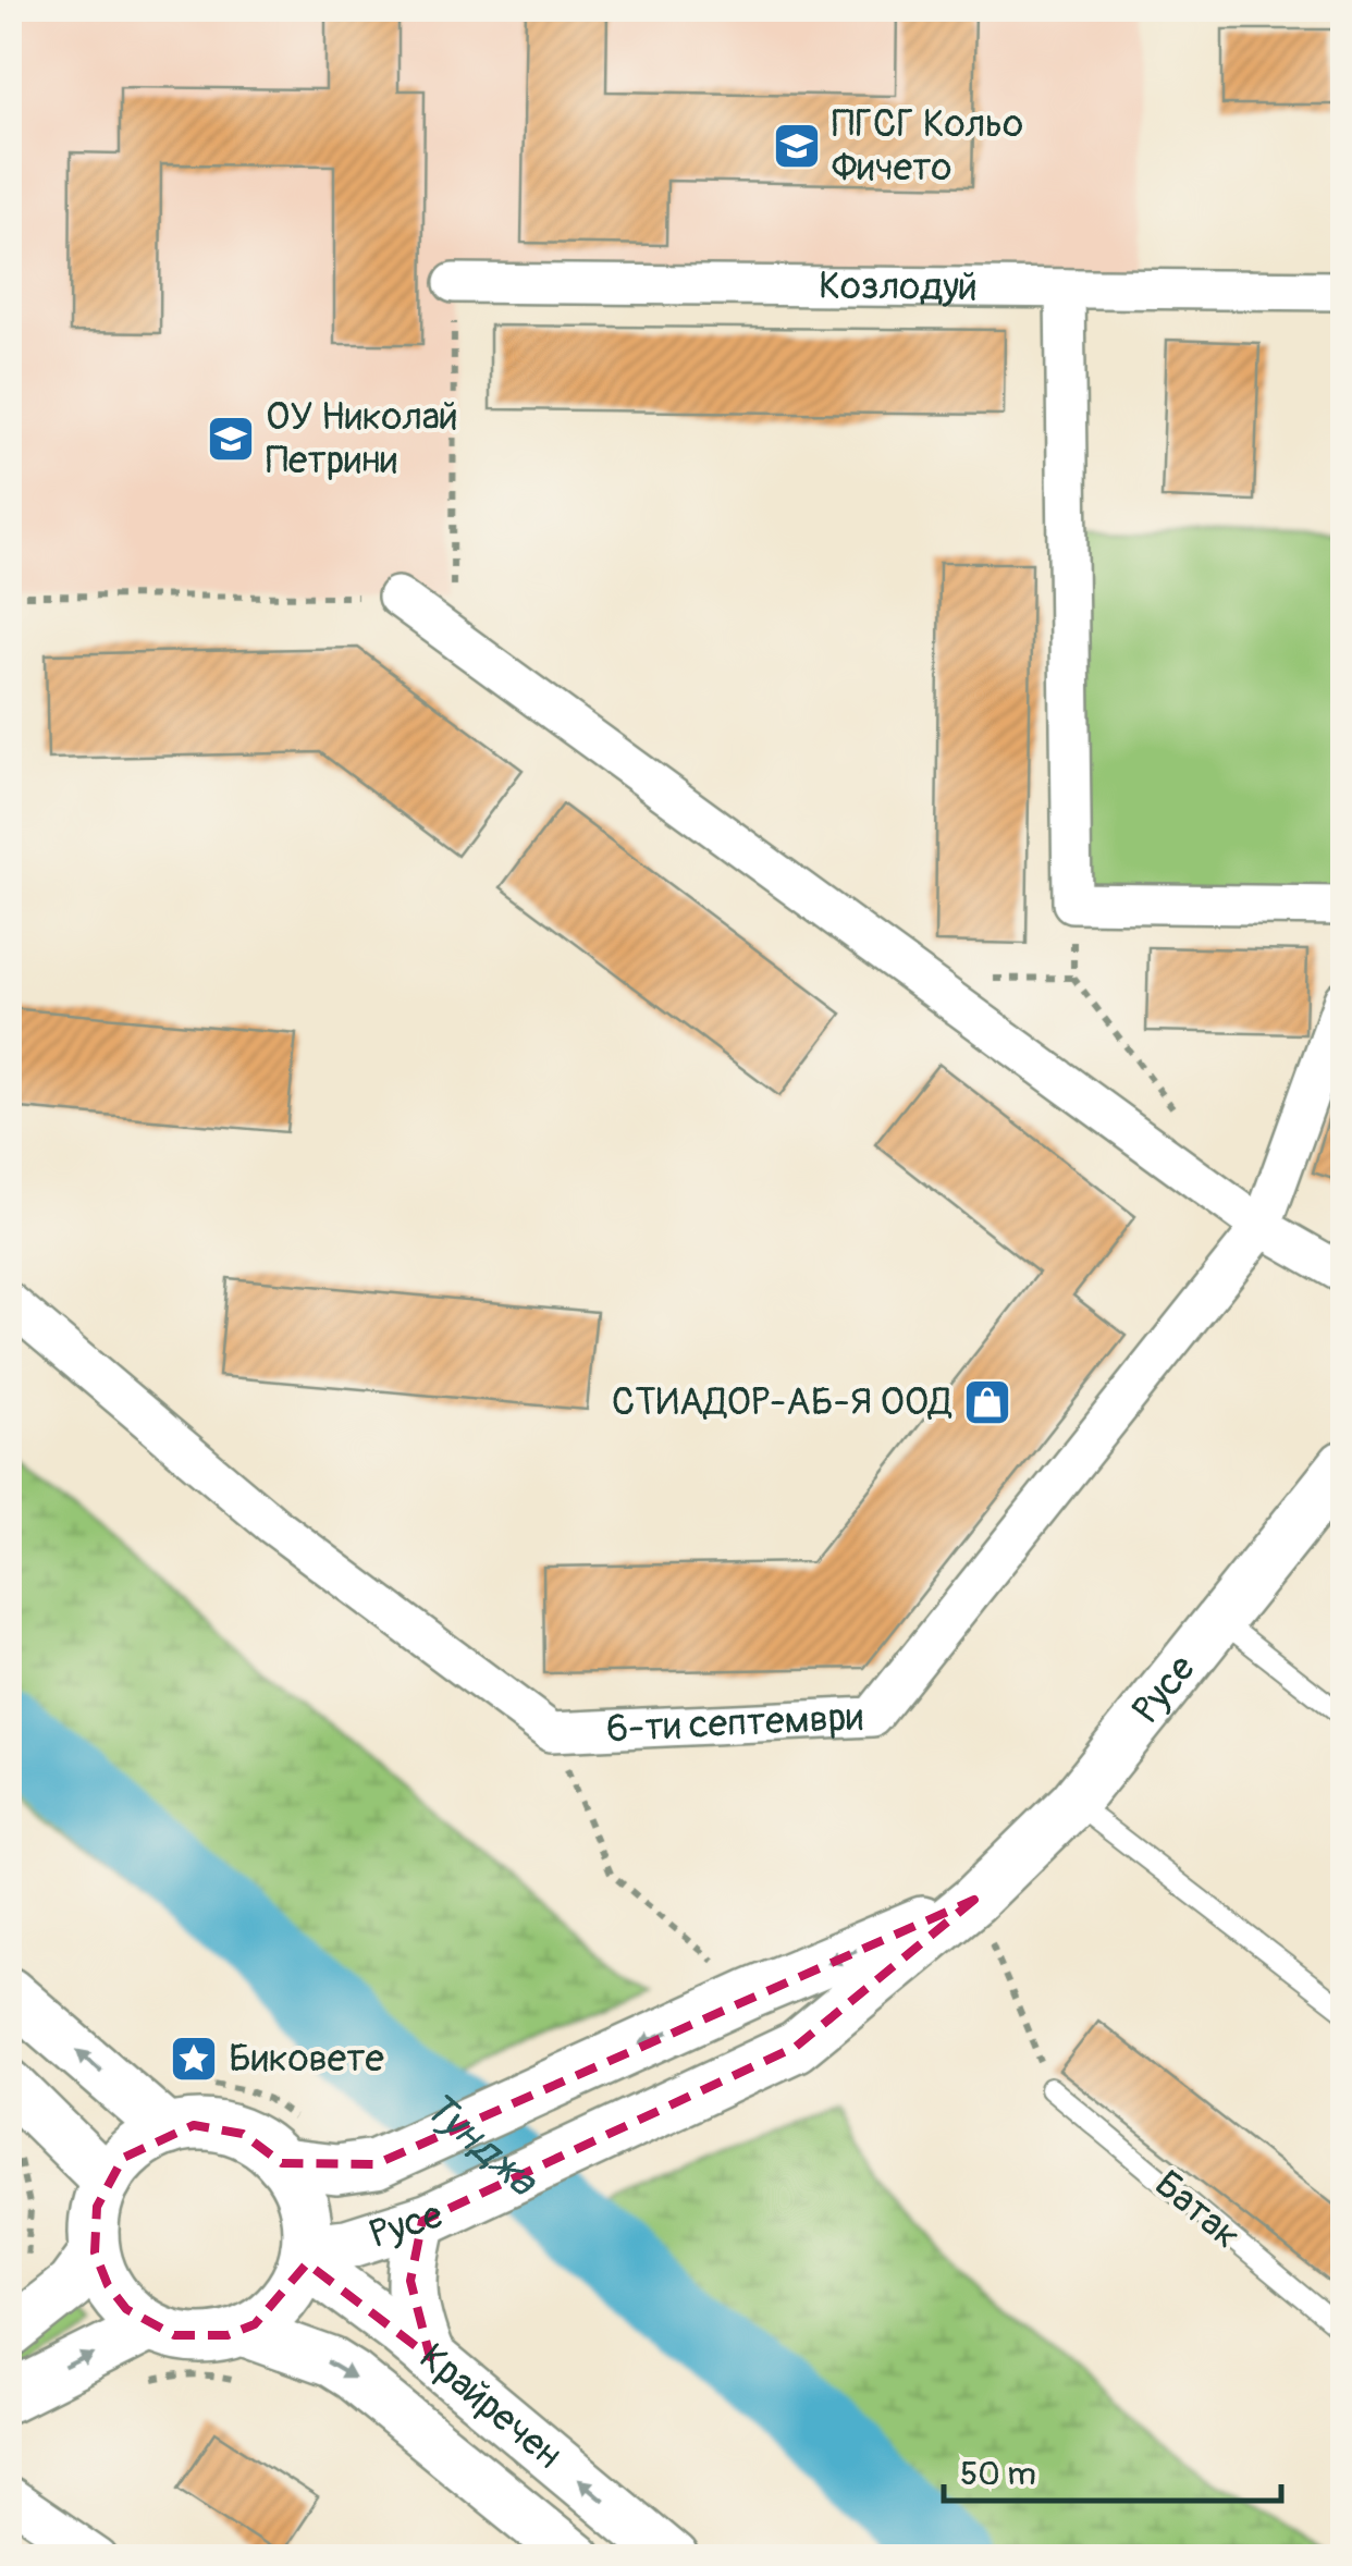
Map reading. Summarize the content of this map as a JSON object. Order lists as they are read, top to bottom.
{
  "streets": {
    "street": [
      "Козлодуй",
      "Русе",
      "6-ти септември",
      "Крайречен"
    ],
    "lane": ["Батак"]
  },
  "crossings": [
    ["Русе", "Крайречен"]
  ],
  "water": ["Тунджа"],
  "places": {
    "school or university": ["ПГСГ Кольо Фичето", "ОУ Николай Петрини"],
    "shop": ["СТИАДОР-АБ-Я ООД"],
    "place": ["Биковете"]
  },
  "scale_bar": "50 m"
}
